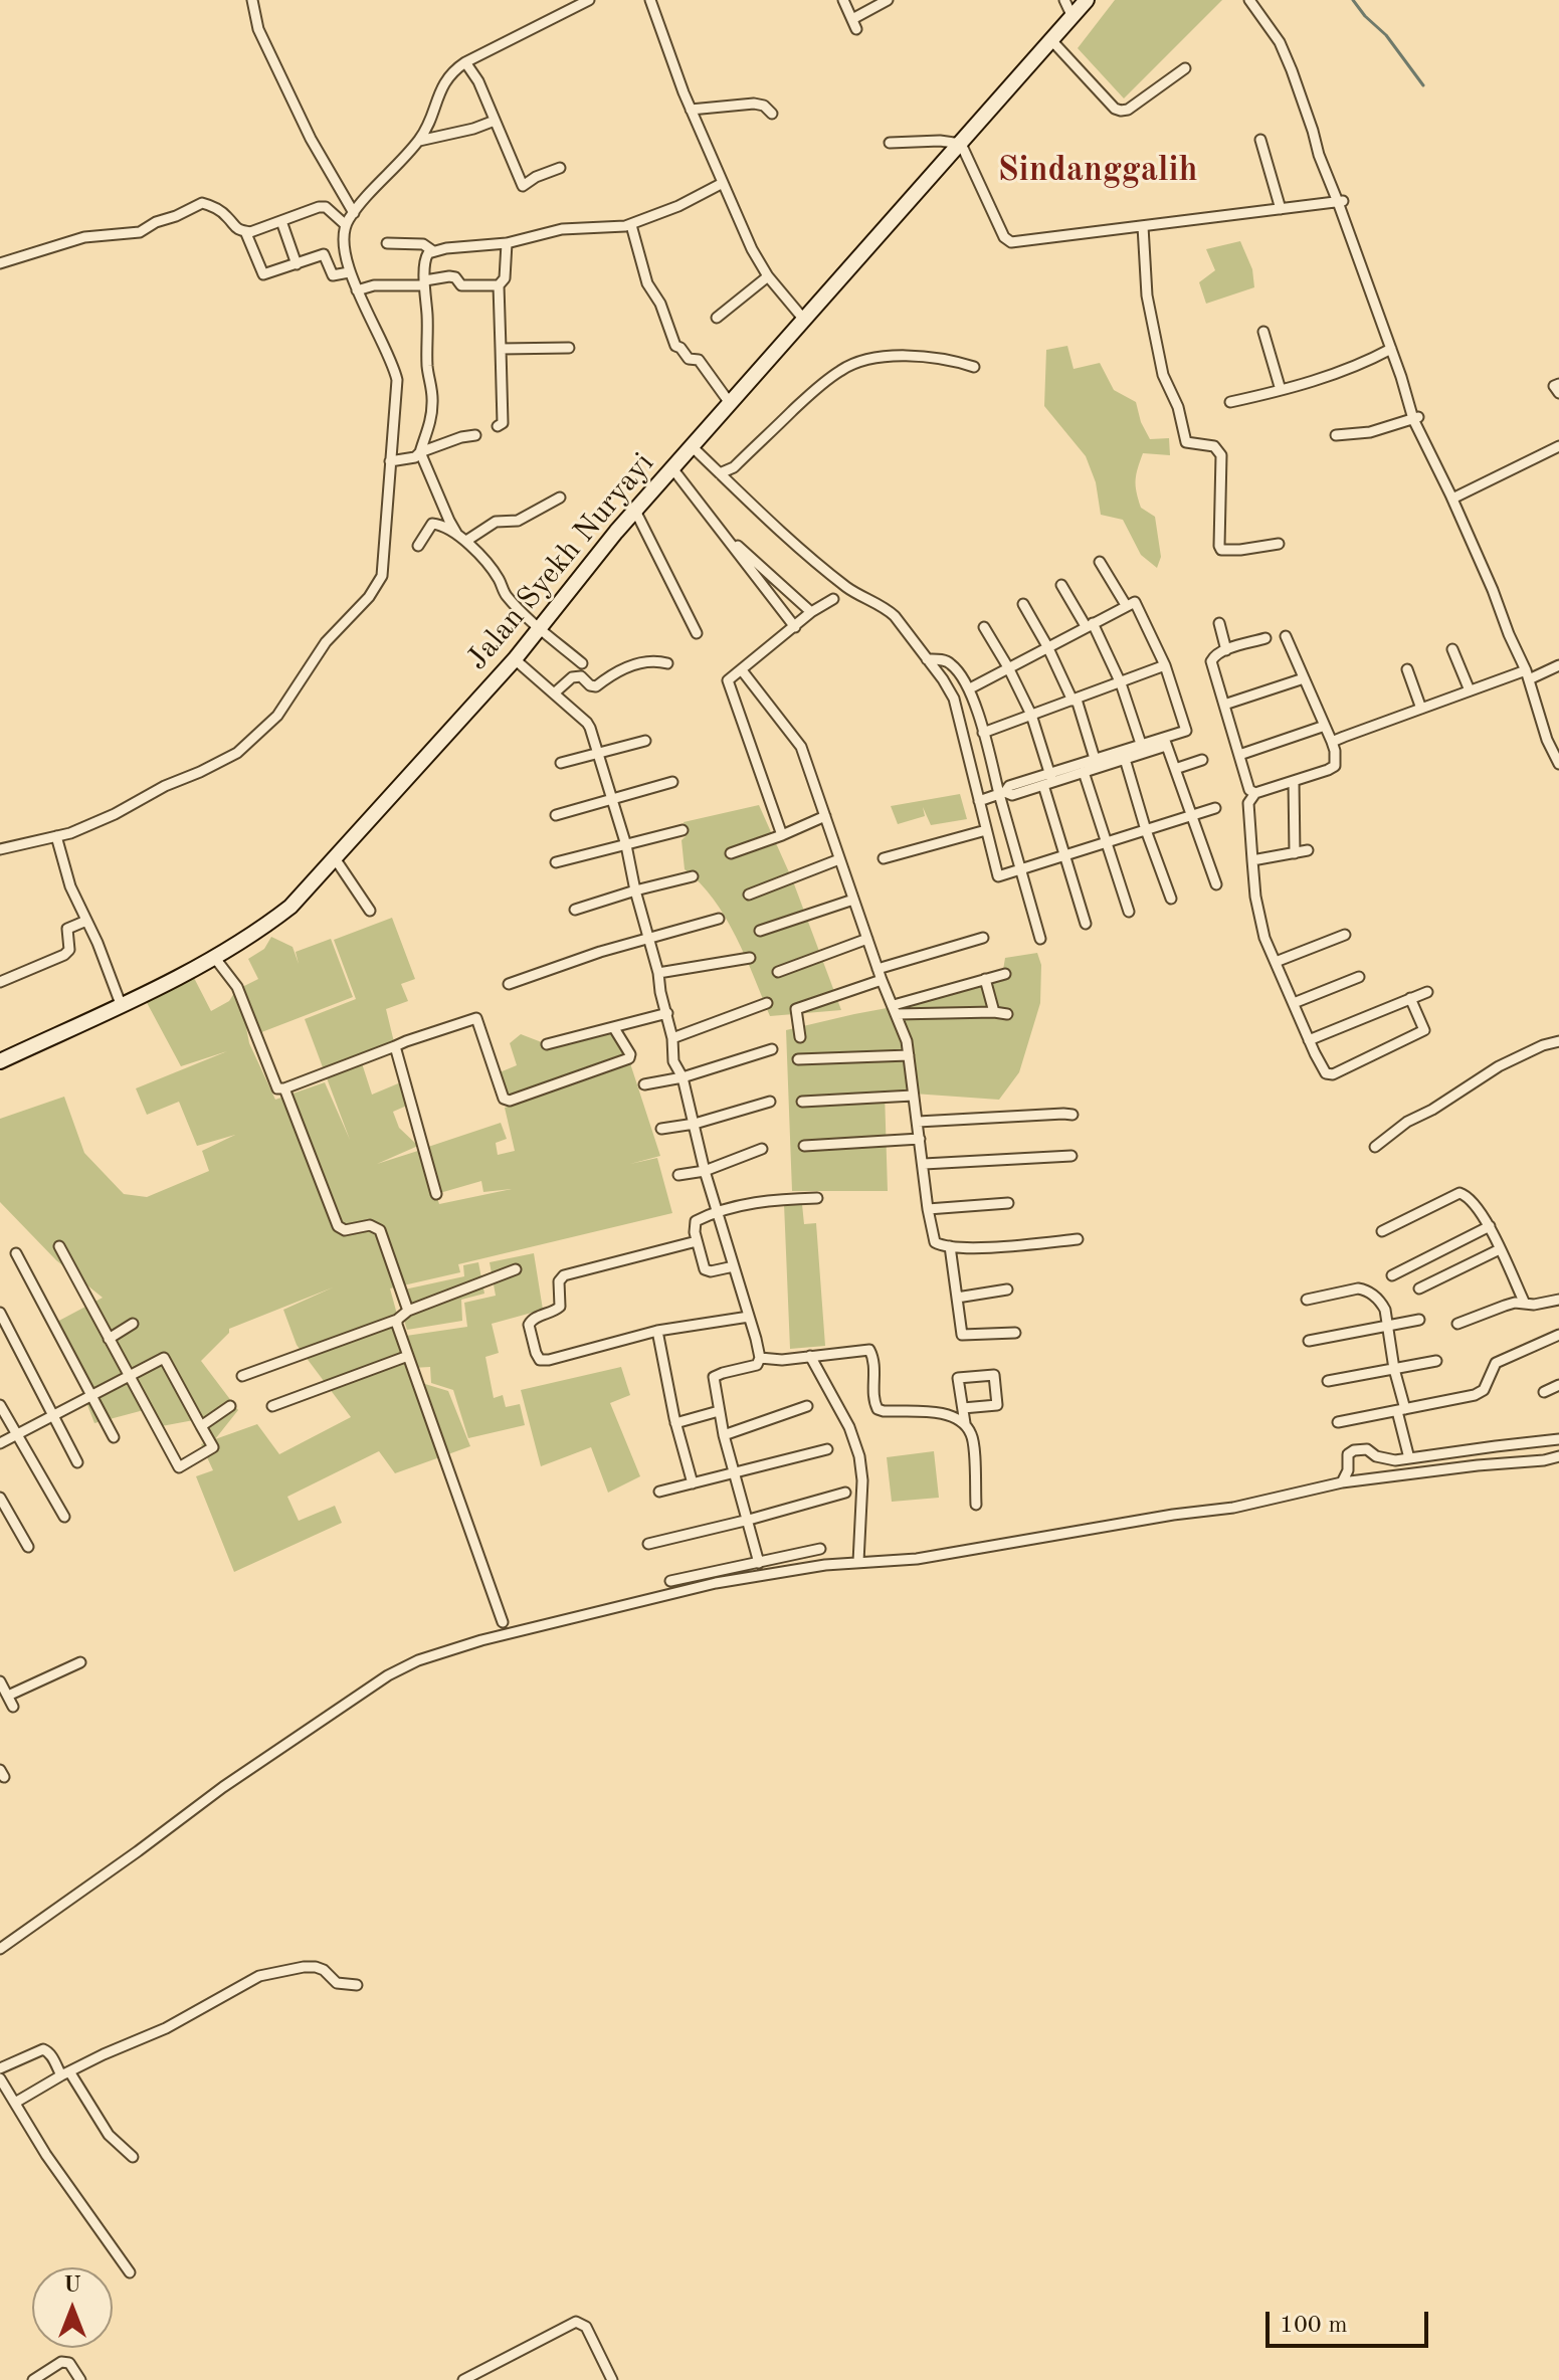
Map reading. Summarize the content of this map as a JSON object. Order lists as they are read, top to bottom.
{
  "streets": {
    "main road": ["Jalan Syekh Nuryayi"]
  },
  "districts": ["Sindanggalih"],
  "scale_bar": "100 m",
  "north": "top"
}
